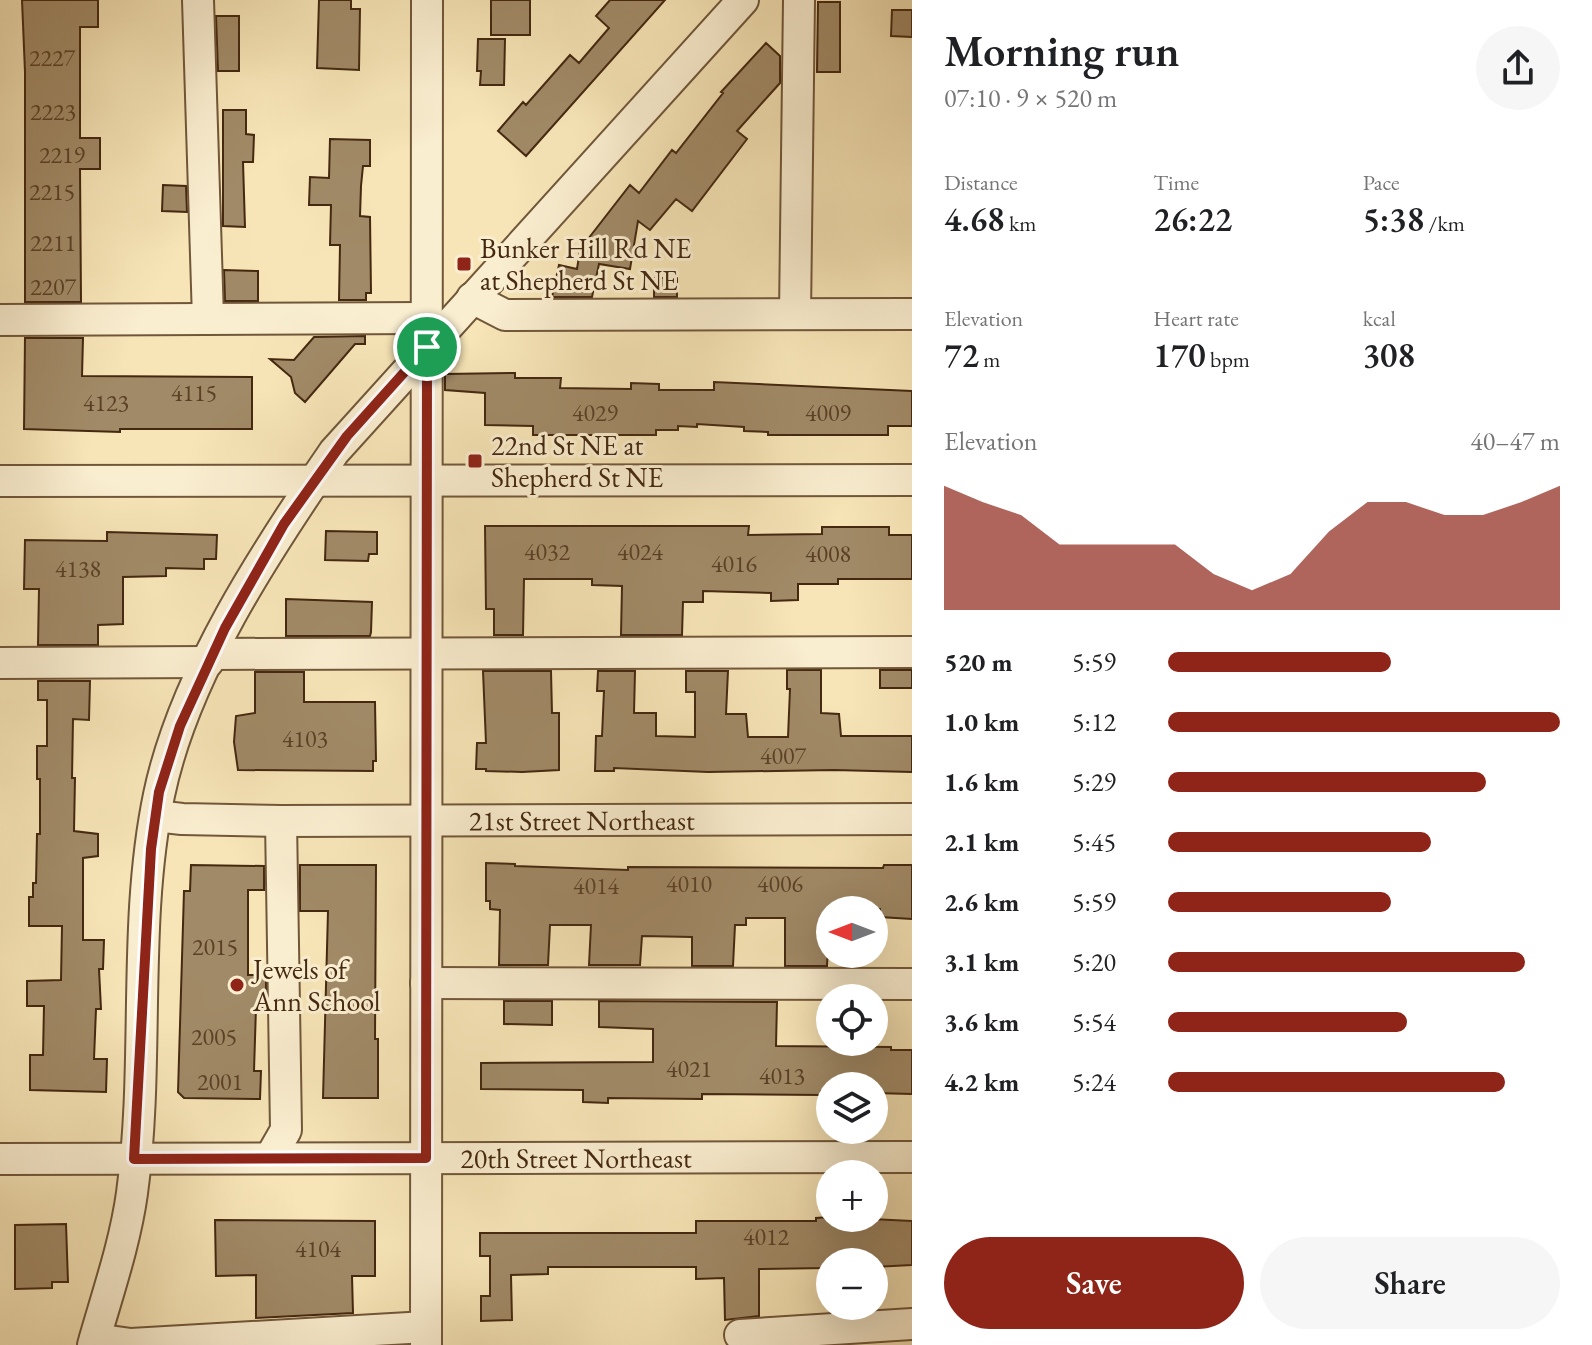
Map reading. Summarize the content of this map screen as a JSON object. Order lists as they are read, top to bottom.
{
  "streets": {
    "street": ["21st Street Northeast", "20th Street Northeast"]
  },
  "places": {
    "transit": ["Bunker Hill Rd NE at Shepherd St NE", "22nd St NE at Shepherd St NE"],
    "other": ["Jewels of Ann School"]
  },
  "house_numbers": [
    "2227",
    "2223",
    "2219",
    "2215",
    "2211",
    "2207",
    "4115",
    "4123",
    "4029",
    "4009",
    "4032",
    "4024",
    "4008",
    "4016",
    "4138",
    "4103",
    "4007",
    "4010",
    "4006",
    "4014",
    "2015",
    "2005",
    "4021",
    "4013",
    "2001",
    "4012",
    "4104"
  ],
  "north": "left",
  "page": {
    "heading": ["Morning run", "07:10 · 9 × 520 m"],
    "stats": [
      ["Distance", "4.68 km"],
      ["Time", "26:22"],
      ["Pace", "5:38 /km"],
      ["Elevation", "72 m"],
      ["Heart rate", "170 bpm"],
      ["kcal", "308"]
    ],
    "chart": ["Elevation", "40–47 m"],
    "list": [
      {
        "name": "520 m",
        "note": "5:59"
      },
      {
        "name": "1.0 km",
        "note": "5:12"
      },
      {
        "name": "1.6 km",
        "note": "5:29"
      },
      {
        "name": "2.1 km",
        "note": "5:45"
      },
      {
        "name": "2.6 km",
        "note": "5:59"
      },
      {
        "name": "3.1 km",
        "note": "5:20"
      },
      {
        "name": "3.6 km",
        "note": "5:54"
      },
      {
        "name": "4.2 km",
        "note": "5:24"
      }
    ],
    "map_buttons": ["+", "−"],
    "buttons": ["Save", "Share"]
  }
}
